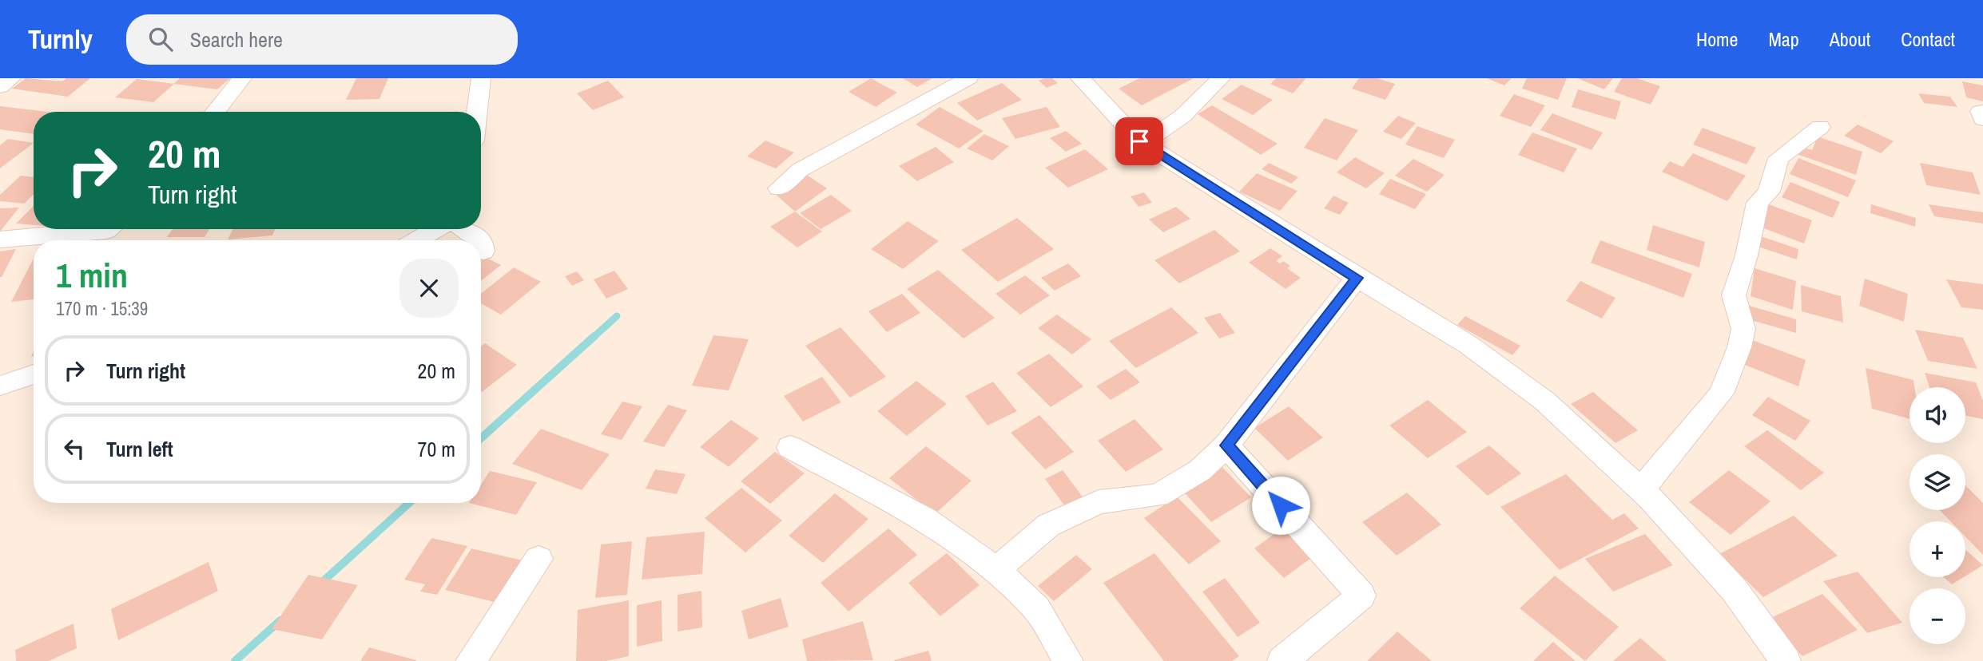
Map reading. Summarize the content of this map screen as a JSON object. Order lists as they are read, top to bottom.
{
  "page": {
    "header": "Turnly",
    "search": "Search here",
    "nav": [
      "Home",
      "Map",
      "About",
      "Contact"
    ],
    "turn": ["20 m", "Turn right"],
    "heading": ["1 min", "170 m · 15:39"],
    "list": [
      {
        "name": "Turn right",
        "value": "20 m"
      },
      {
        "name": "Turn left",
        "value": "70 m"
      }
    ],
    "map_buttons": ["+", "−"]
  }
}
